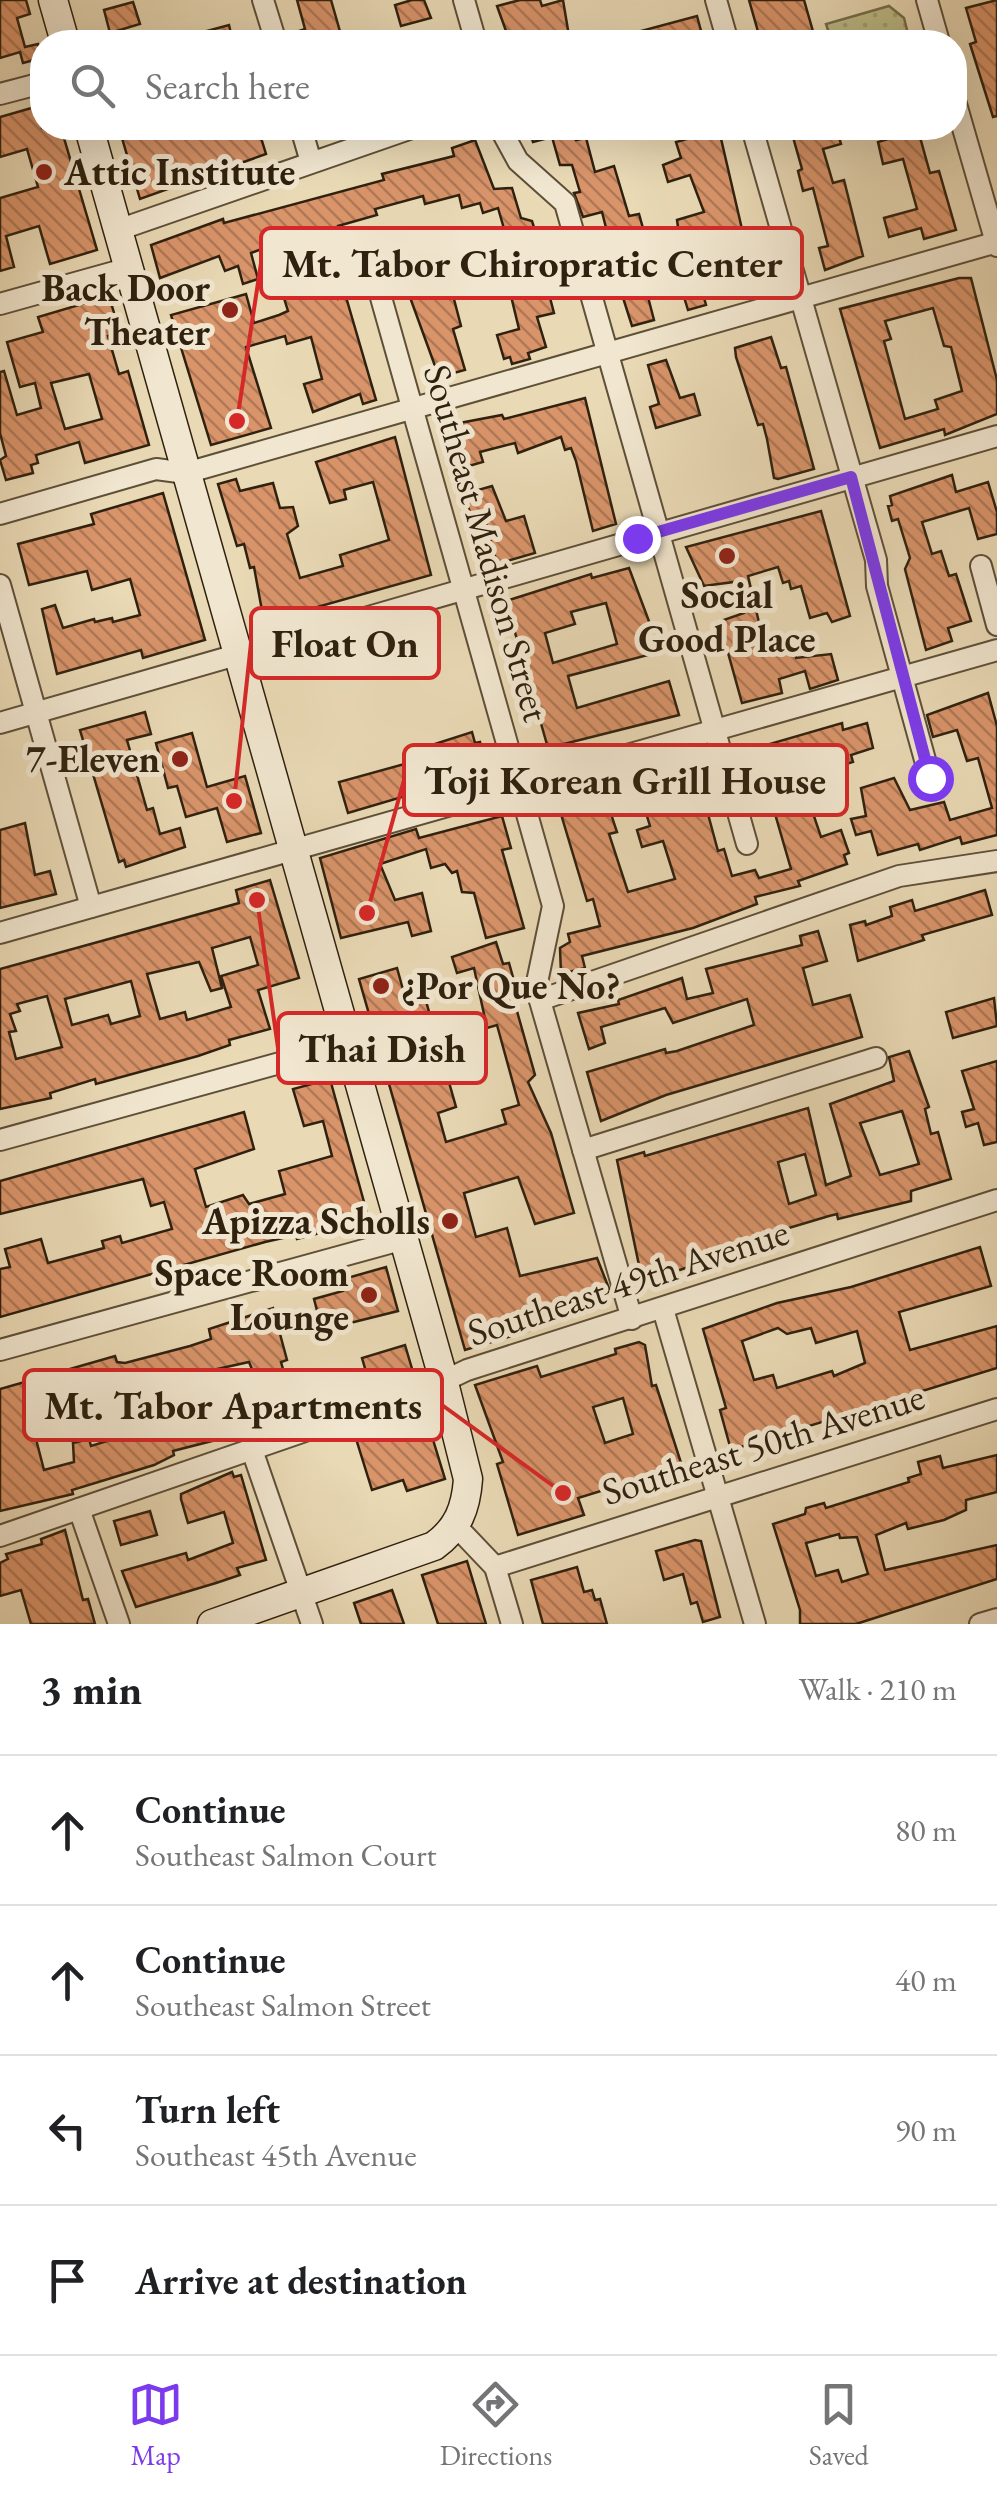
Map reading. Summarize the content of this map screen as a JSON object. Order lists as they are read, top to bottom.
{
  "streets": {
    "street": ["Southeast Madison Street", "Southeast 49th Avenue", "Southeast 50th Avenue"]
  },
  "crossings": [
    ["Southeast Madison Street", "Southeast 49th Avenue"]
  ],
  "places": [
    "Attic Institute",
    "Back Door Theater",
    "Mt. Tabor Chiropratic Center",
    "Social Good Place",
    "7-Eleven",
    "Float On",
    "Thai Dish",
    "Toji Korean Grill House",
    "¿Por Que No?",
    "Apizza Scholls",
    "Space Room Lounge",
    "Mt. Tabor Apartments"
  ],
  "page": {
    "search": "Search here",
    "heading": ["3 min", "Walk · 210 m"],
    "list": [
      ["Continue", "Southeast Salmon Court", "80 m"],
      ["Continue", "Southeast Salmon Street", "40 m"],
      ["Turn left", "Southeast 45th Avenue", "90 m"],
      "Arrive at destination"
    ],
    "nav": ["Map", "Directions", "Saved"]
  }
}
